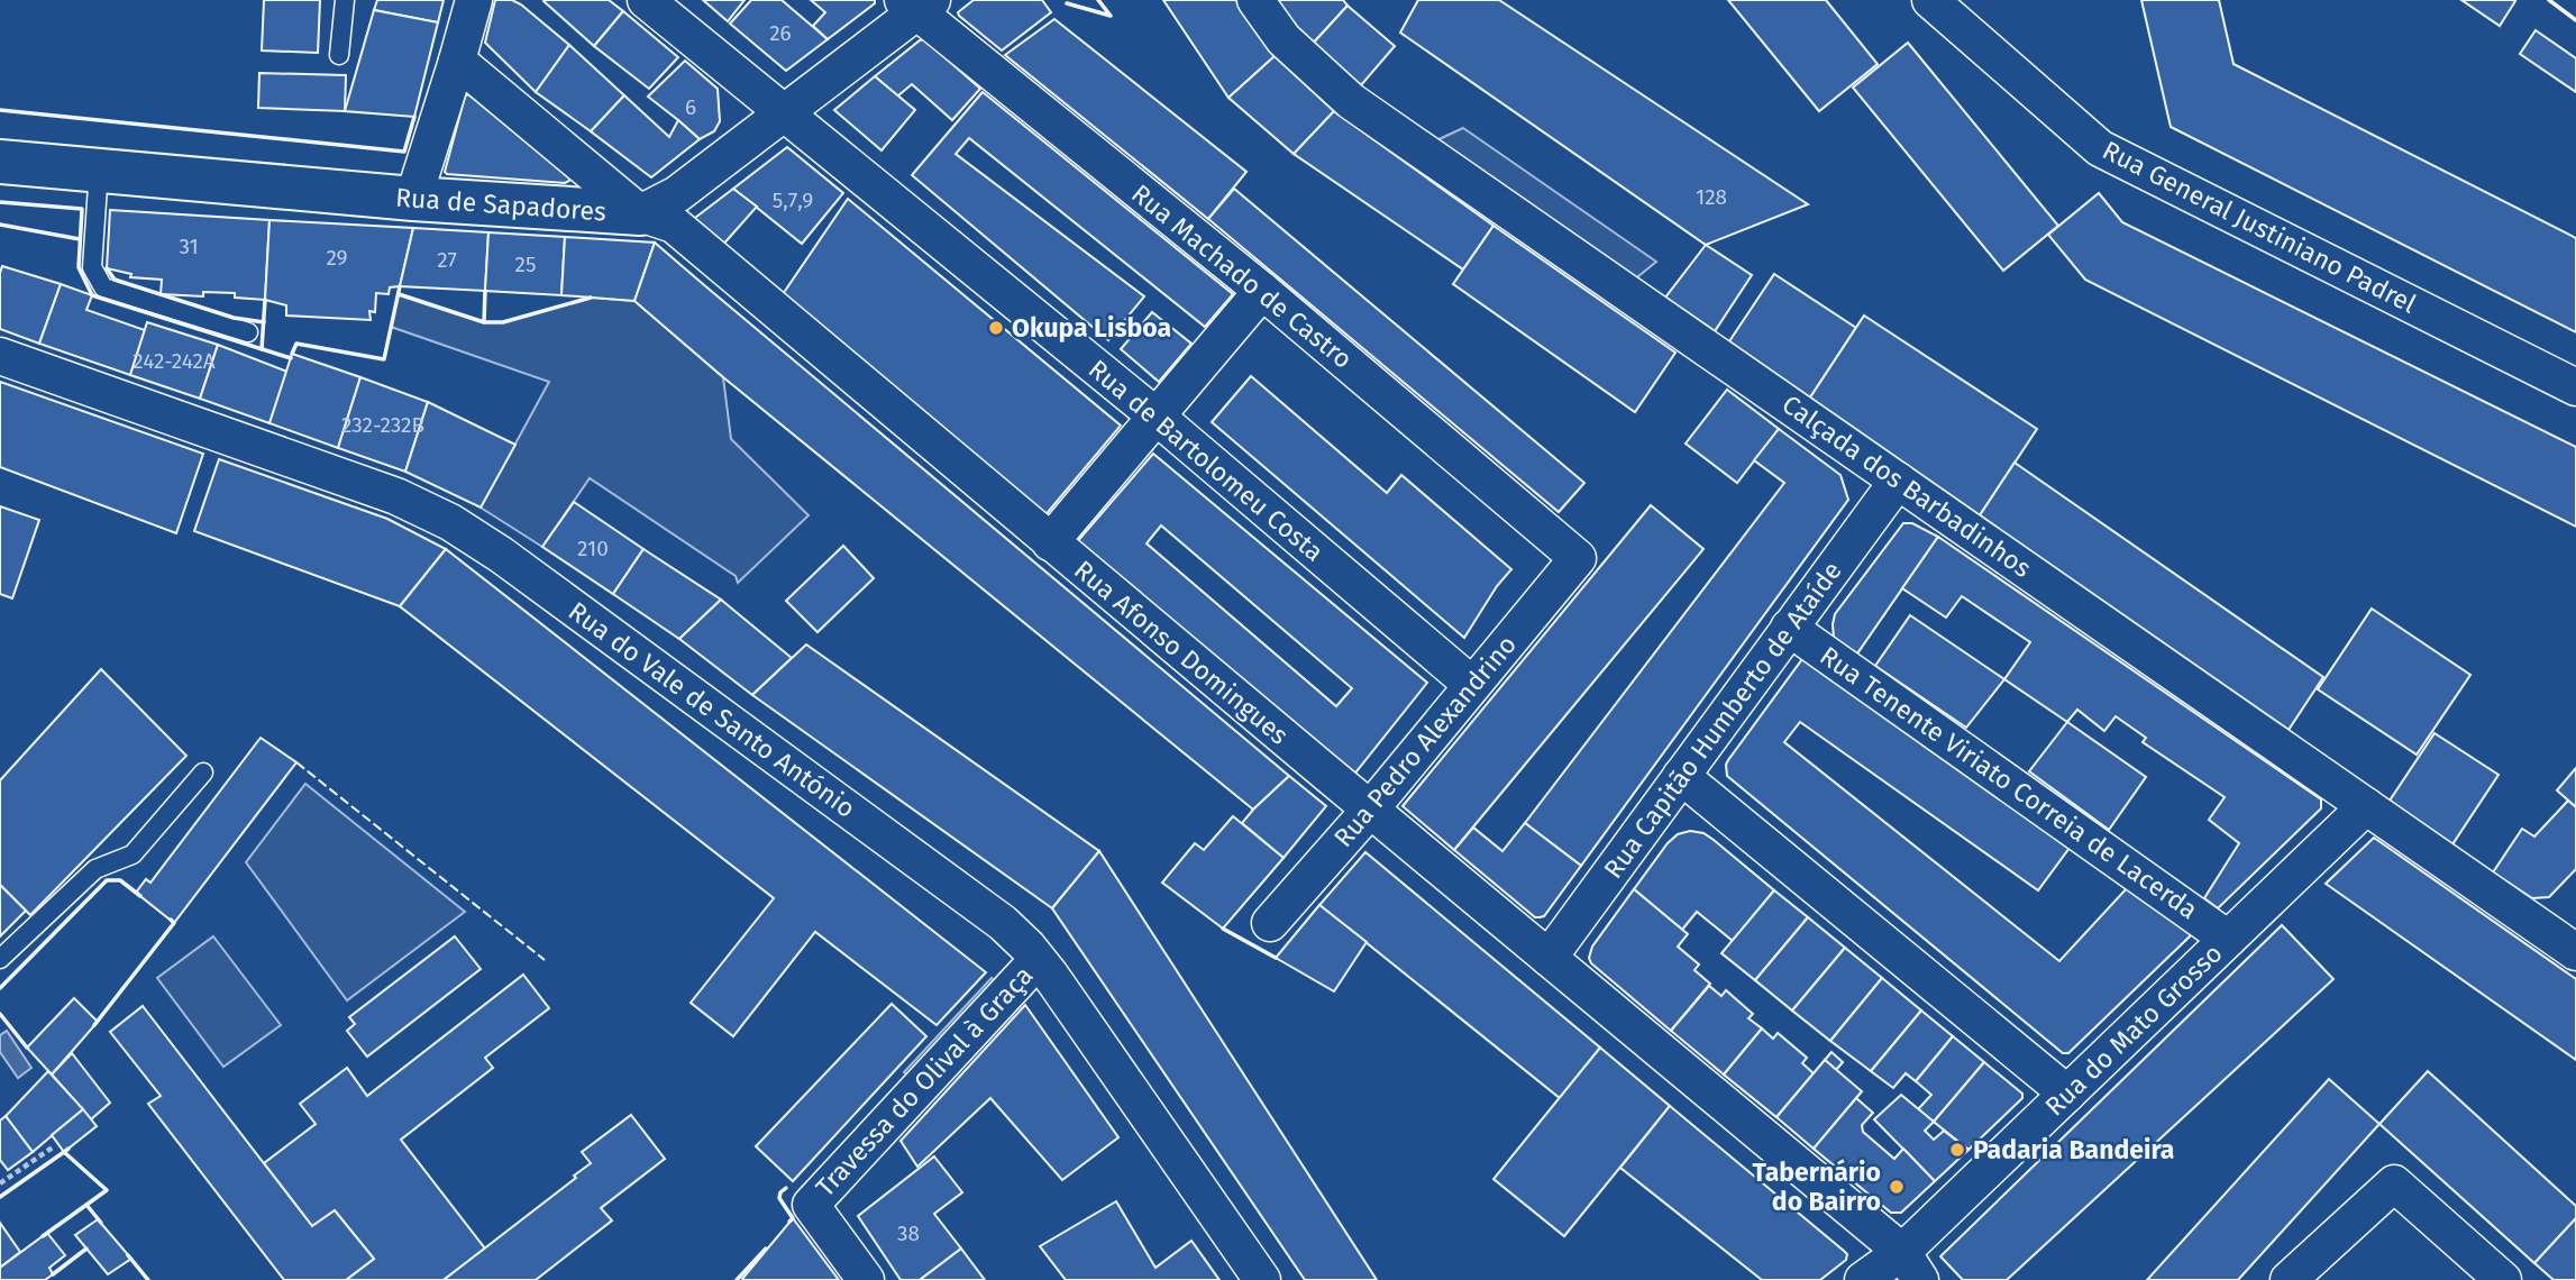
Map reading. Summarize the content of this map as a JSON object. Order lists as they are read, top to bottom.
{
  "streets": {
    "street": [
      "Rua de Sapadores",
      "Rua General Justiniano Padrel",
      "Rua Machado de Castro",
      "Rua de Bartolomeu Costa",
      "Calçada dos Barbadinhos",
      "Rua Afonso Domingues",
      "Rua do Vale de Santo António",
      "Rua Capitão Humberto de Ataíde",
      "Rua Pedro Alexandrino",
      "Rua Tenente Viriato Correia de Lacerda",
      "Rua do Mato Grosso",
      "Travessa do Olival à Graça"
    ]
  },
  "crossings": [
    ["Rua de Sapadores", "Rua Machado de Castro"],
    ["Rua de Sapadores", "Rua de Bartolomeu Costa"],
    ["Rua de Sapadores", "Rua Afonso Domingues"],
    ["Rua Machado de Castro", "Rua Pedro Alexandrino"],
    ["Rua de Bartolomeu Costa", "Rua Pedro Alexandrino"],
    ["Calçada dos Barbadinhos", "Rua Capitão Humberto de Ataíde"],
    ["Calçada dos Barbadinhos", "Rua do Mato Grosso"],
    ["Rua Afonso Domingues", "Rua Capitão Humberto de Ataíde"],
    ["Rua Afonso Domingues", "Rua Pedro Alexandrino"],
    ["Rua Afonso Domingues", "Rua do Mato Grosso"],
    ["Rua do Vale de Santo António", "Travessa do Olival à Graça"],
    ["Rua Capitão Humberto de Ataíde", "Rua Tenente Viriato Correia de Lacerda"],
    ["Rua Tenente Viriato Correia de Lacerda", "Rua do Mato Grosso"]
  ],
  "places": ["Okupa Lisboa", "Padaria Bandeira", "Tabernário do Bairro"],
  "house_numbers": [
    "26",
    "6",
    "128",
    "5,7,9",
    "31",
    "29",
    "27",
    "25",
    "242-242A",
    "232-232B",
    "210",
    "38"
  ]
}
